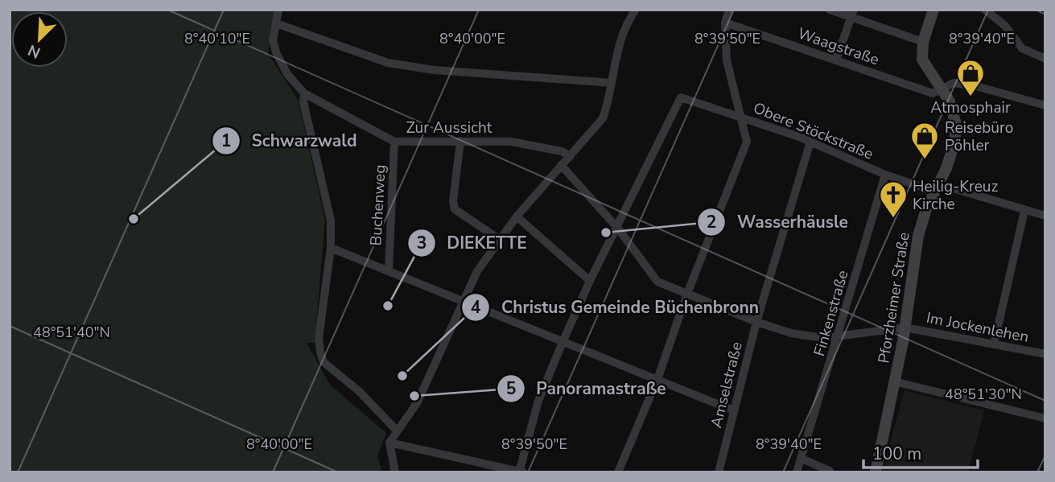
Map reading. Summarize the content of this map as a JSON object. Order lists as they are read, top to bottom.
{
  "streets": {
    "main road": ["Pforzheimer Straße"],
    "street": [
      "Waagstraße",
      "Zur Aussicht",
      "Obere Stöckstraße",
      "Buchenweg",
      "Finkenstraße",
      "Im Jockenlehen",
      "Amselstraße"
    ]
  },
  "crossings": [
    ["Waagstraße", "Pforzheimer Straße"],
    ["Zur Aussicht", "Buchenweg"],
    ["Obere Stöckstraße", "Pforzheimer Straße"],
    ["Obere Stöckstraße", "Finkenstraße"],
    ["Obere Stöckstraße", "Im Jockenlehen"],
    ["Obere Stöckstraße", "Amselstraße"],
    ["Pforzheimer Straße", "Im Jockenlehen"],
    ["Finkenstraße", "Im Jockenlehen"],
    ["Im Jockenlehen", "Amselstraße"]
  ],
  "places": {
    "shop": ["Atmosphair", "Reisebüro Pöhler"],
    "church": ["Heilig-Kreuz Kirche"],
    "other": [
      "Schwarzwald",
      "Wasserhäusle",
      "DIEKETTE",
      "Christus Gemeinde Büchenbronn",
      "Panoramastraße"
    ]
  },
  "scale_bar": "100 m",
  "north": "bottom left",
  "coordinates": [
    "8°40'10\"E",
    "8°39'50\"E",
    "8°39'40\"E",
    "8°40'00\"E",
    "48°51'40\"N",
    "48°51'30\"N"
  ]
}
